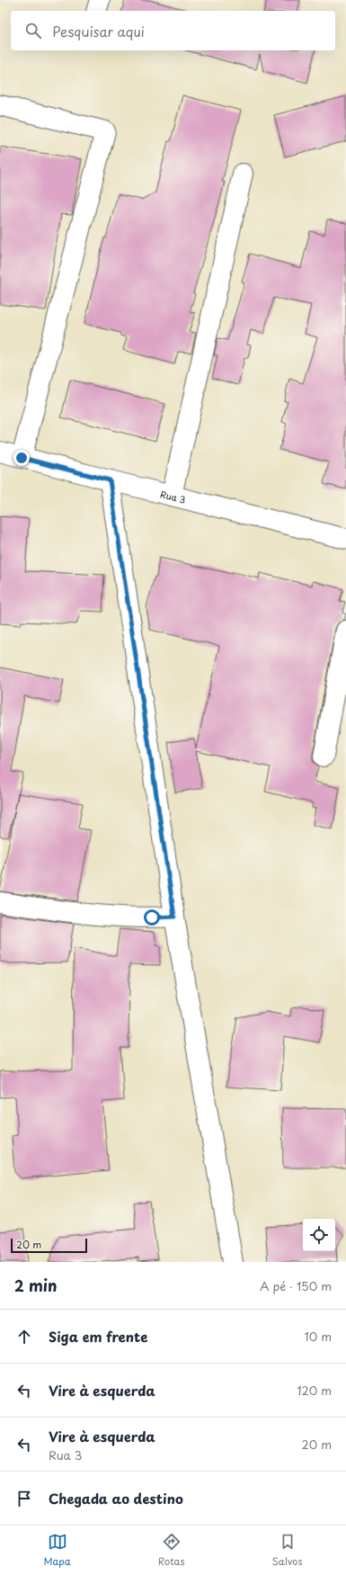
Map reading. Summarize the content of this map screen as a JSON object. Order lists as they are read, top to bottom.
{
  "streets": {
    "street": ["Rua 3"]
  },
  "scale_bar": "20 m",
  "page": {
    "search": "Pesquisar aqui",
    "scale": "20 m",
    "heading": ["2 min", "A pé · 150 m"],
    "list": [
      ["Siga em frente", "10 m"],
      ["Vire à esquerda", "120 m"],
      ["Vire à esquerda", "Rua 3", "20 m"],
      "Chegada ao destino"
    ],
    "nav": ["Mapa", "Rotas", "Salvos"]
  }
}
